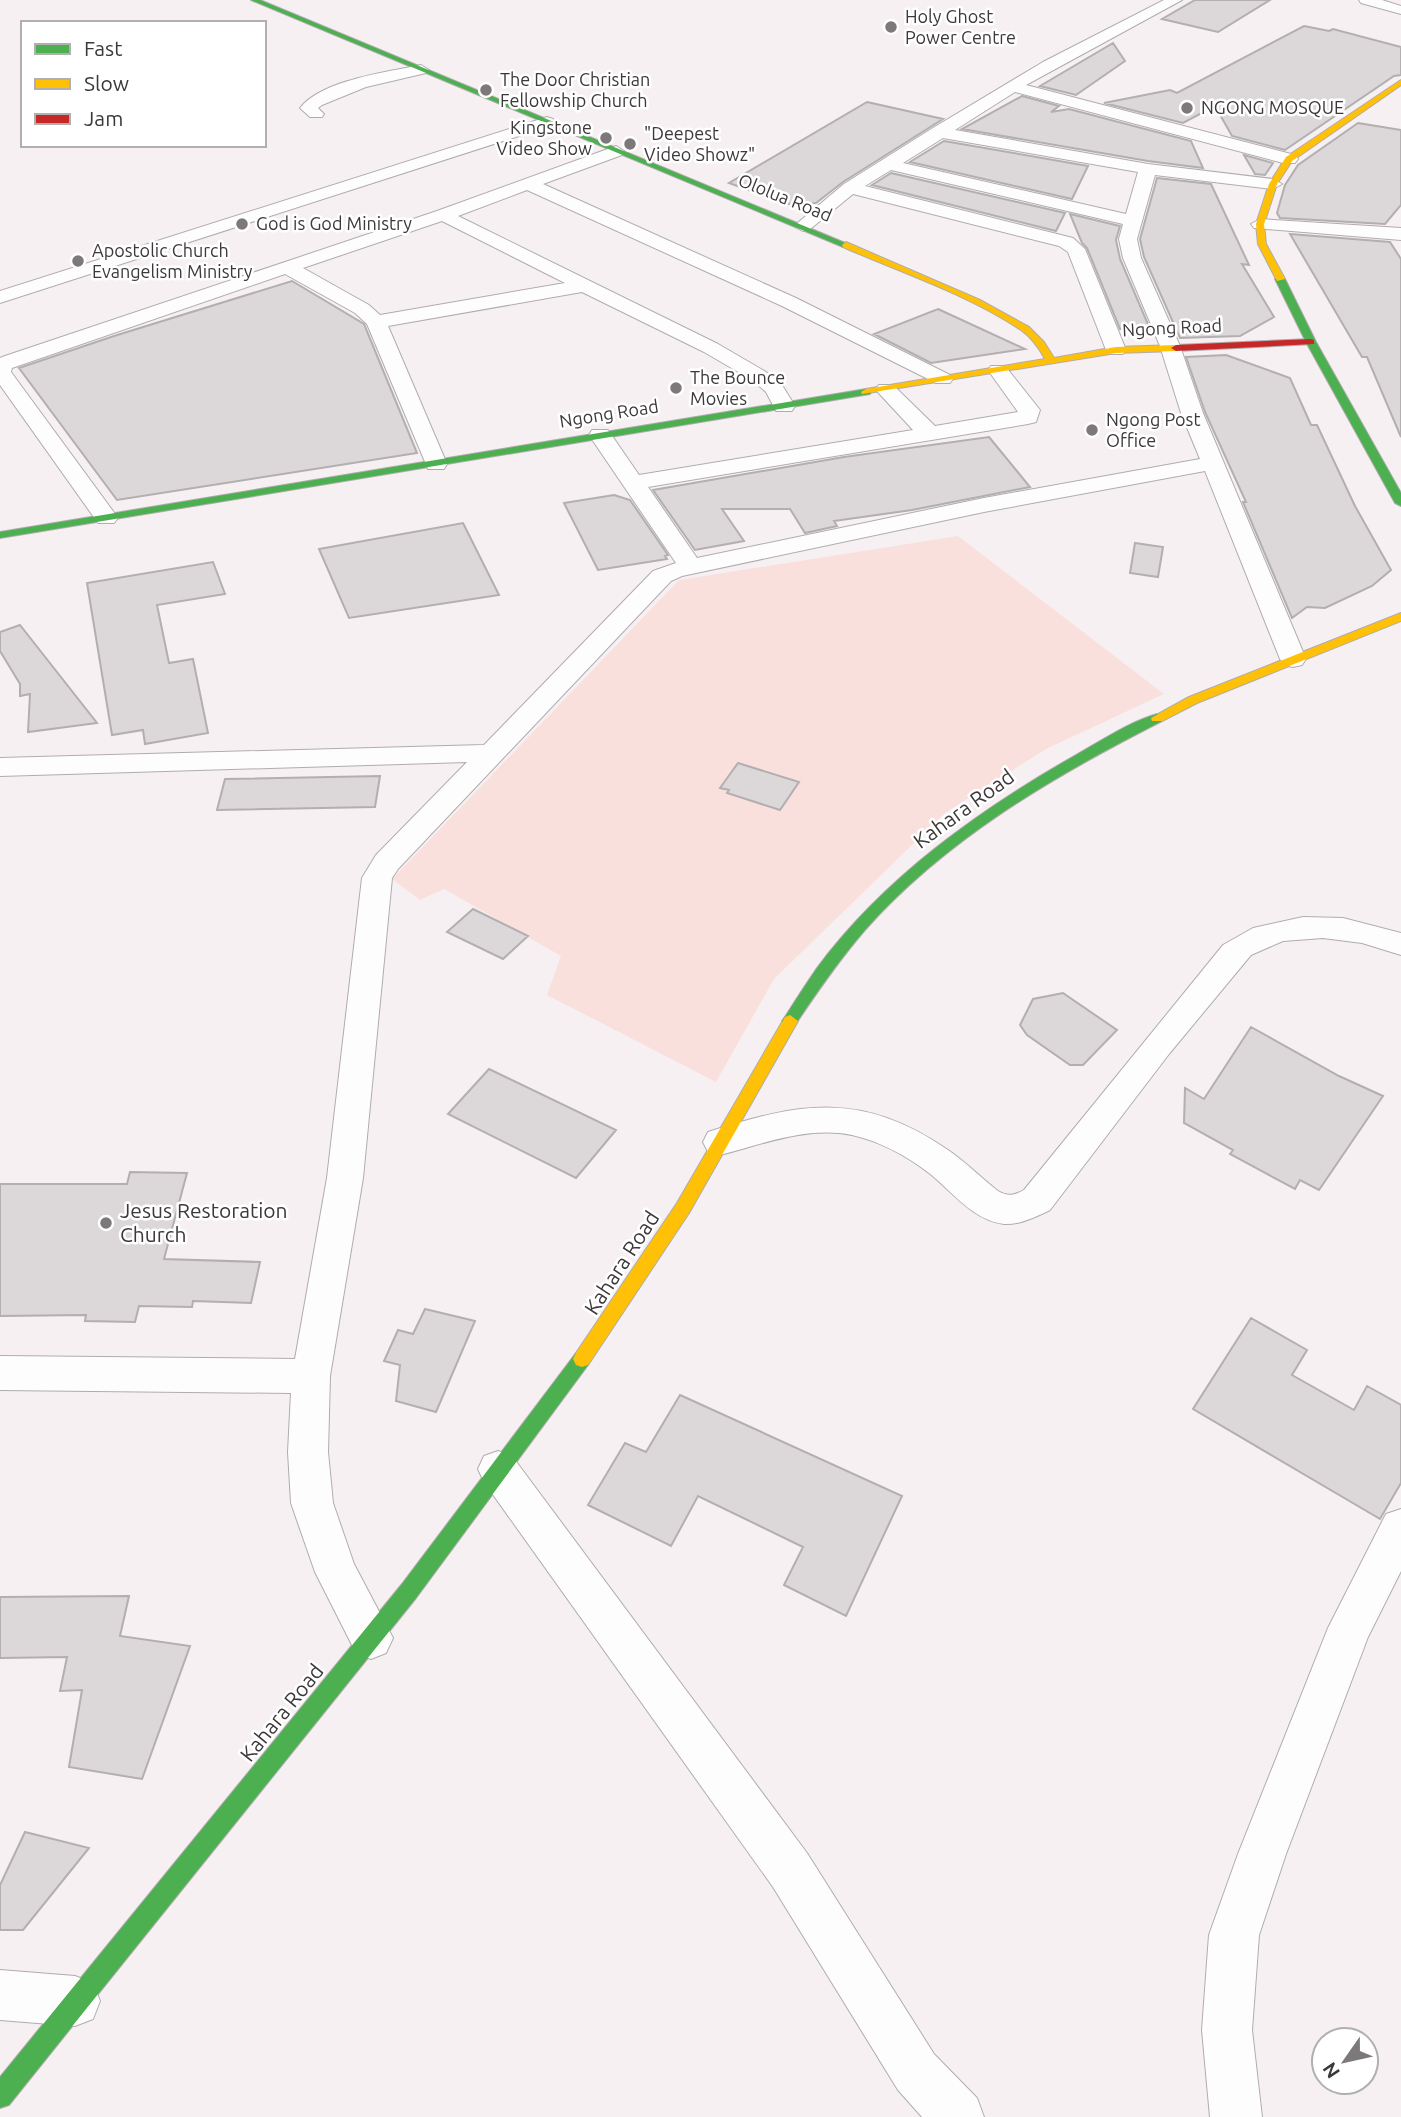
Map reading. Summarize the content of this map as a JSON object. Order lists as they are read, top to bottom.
{
  "streets": {
    "street": ["Ololua Road", "Ngong Road", "Kahara Road"]
  },
  "crossings": [
    ["Ololua Road", "Ngong Road"]
  ],
  "places": [
    "Holy Ghost Power Centre",
    "The Door Christian Fellowship Church",
    "NGONG MOSQUE",
    "Kingstone Video Show",
    "\"Deepest Video Showz\"",
    "God is God Ministry",
    "Apostolic Church Evangelism Ministry",
    "The Bounce Movies",
    "Ngong Post Office",
    "Jesus Restoration Church"
  ],
  "legend": ["Fast", "Slow", "Jam"],
  "north": "bottom left"
}
